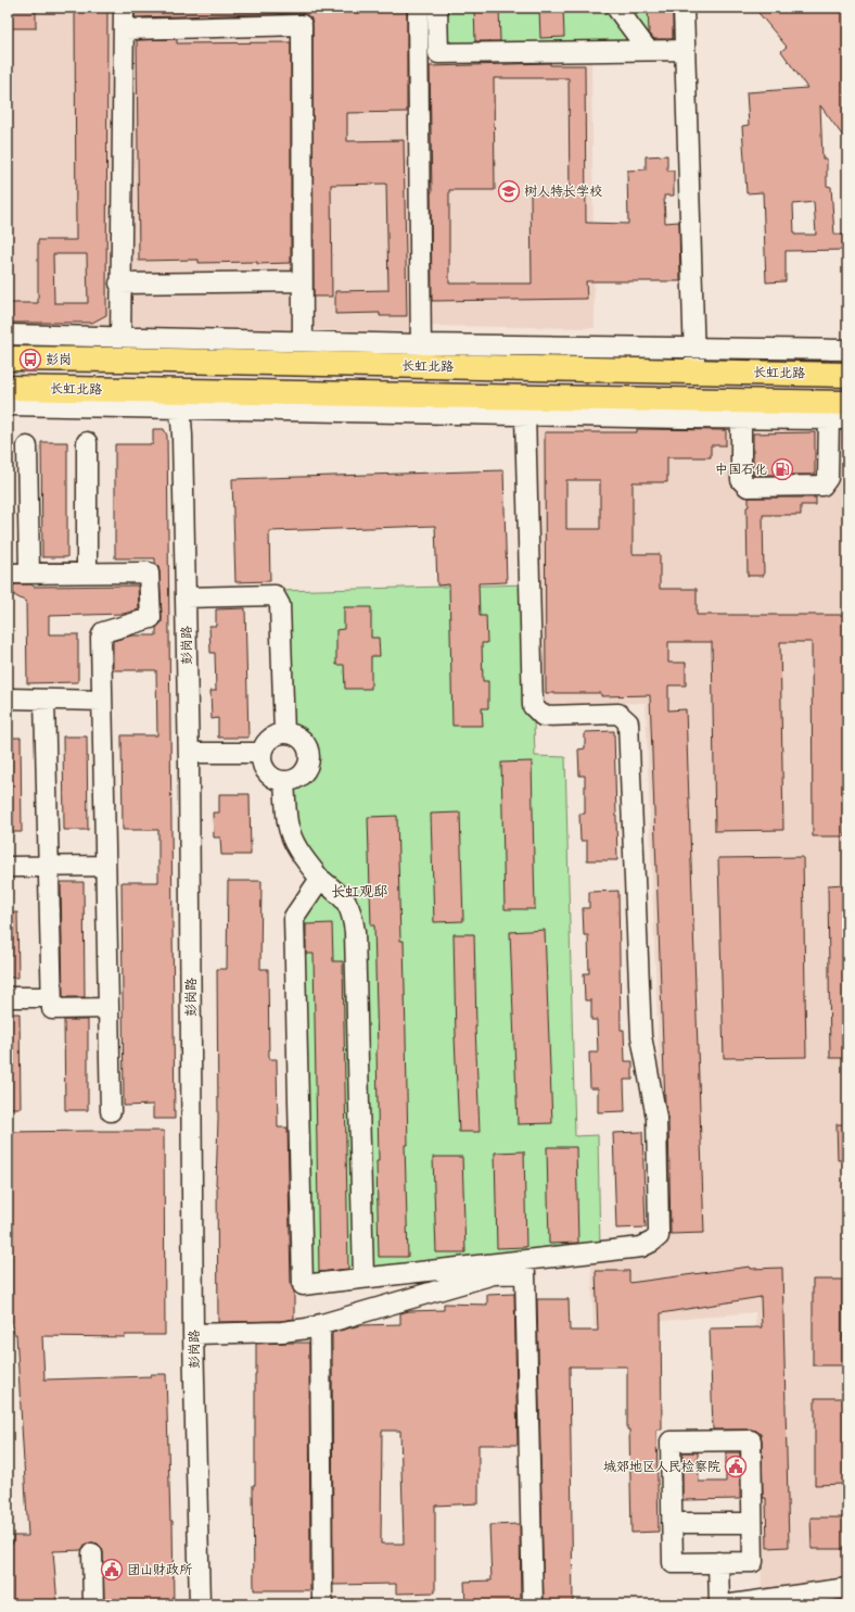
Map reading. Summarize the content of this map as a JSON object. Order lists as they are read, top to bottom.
{
  "streets": {
    "highway": ["长虹北路"],
    "street": ["彭岗路"]
  },
  "crossings": [
    ["长虹北路", "彭岗路"]
  ],
  "districts": ["长虹观邸"],
  "places": {
    "school or university": ["树人特长学校"],
    "bus stop": ["彭岗"],
    "fuel station": ["中国石化"],
    "public building": ["城郊地区人民检察院", "团山财政所"]
  }
}
